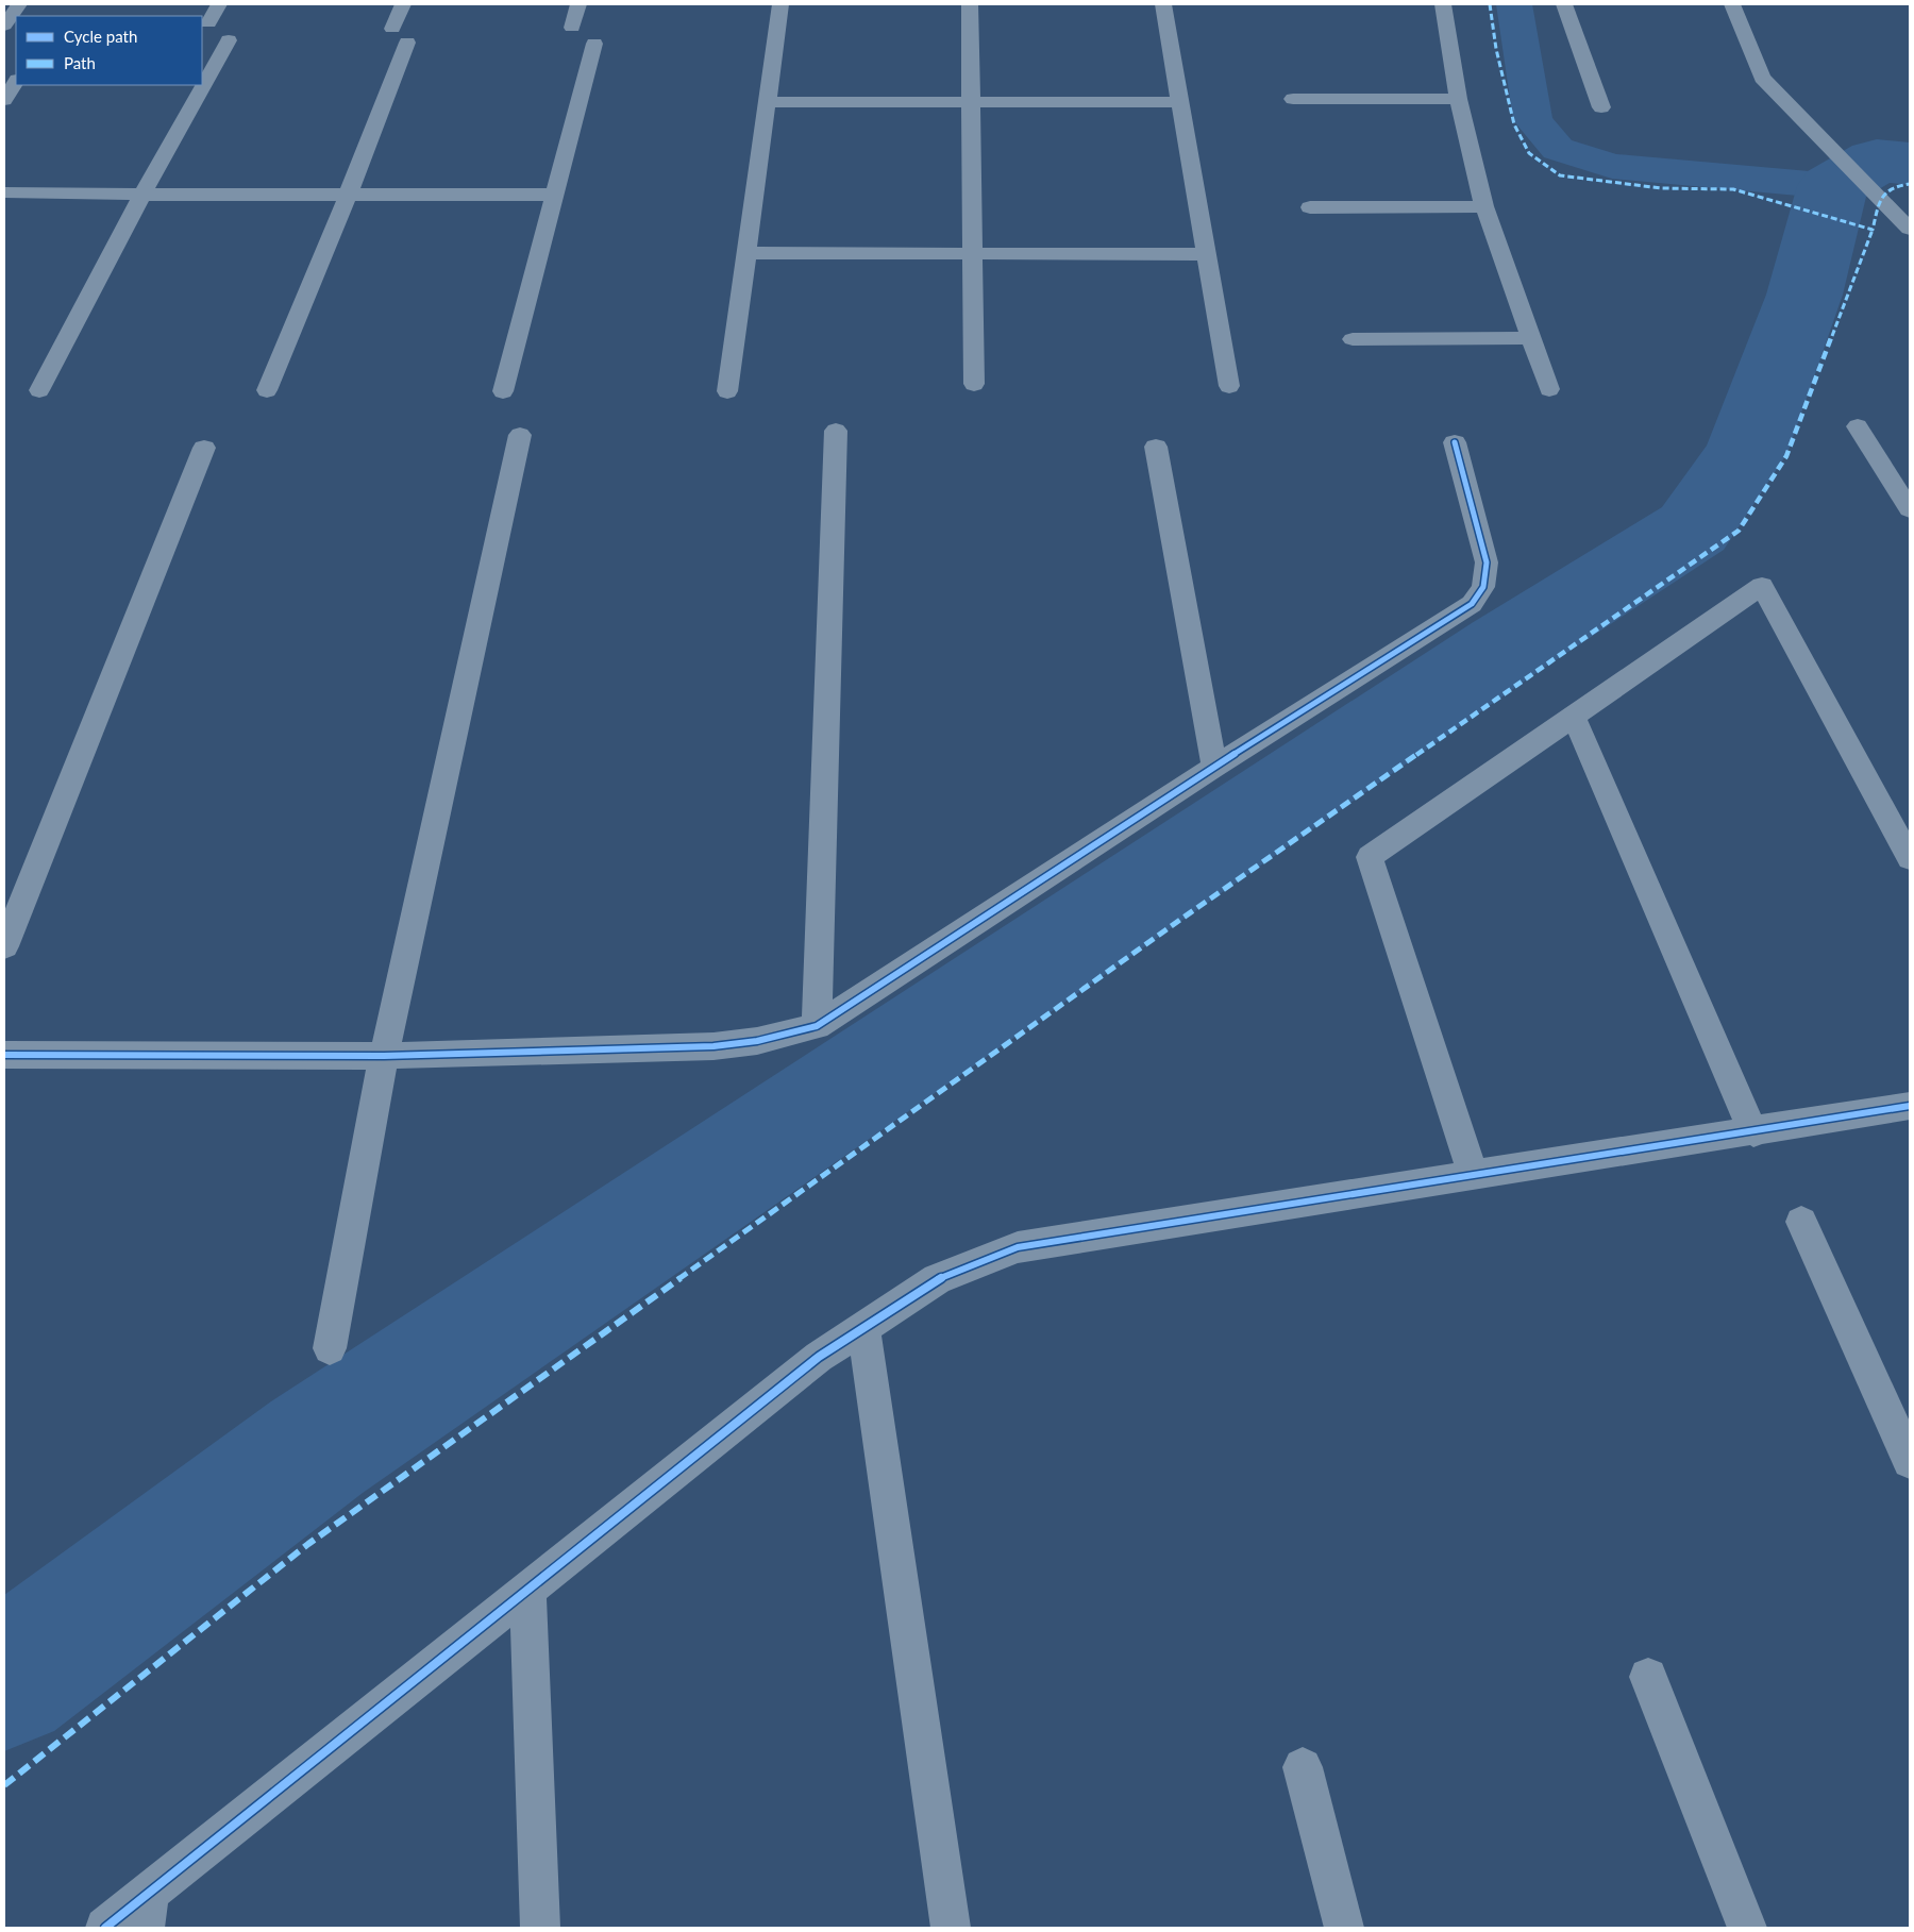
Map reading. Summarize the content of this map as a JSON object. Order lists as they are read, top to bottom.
{
  "legend": ["Cycle path", "Path"]
}
